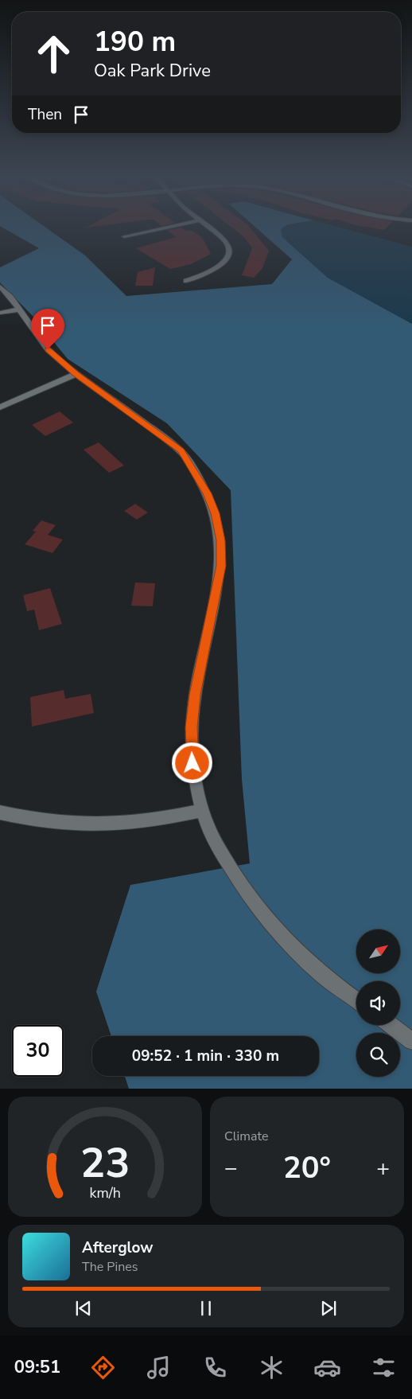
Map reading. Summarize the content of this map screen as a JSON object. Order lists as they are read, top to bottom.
{
  "north": "top right",
  "page": {
    "turn": ["190 m", "Oak Park Drive"],
    "then": "Then",
    "limit": "30",
    "trip": "09:52 · 1 min · 330 m",
    "tile": "Climate",
    "heat": ["−", "20°", "+"],
    "song": ["Afterglow", "The Pines"],
    "tabs": "09:51",
    "gauge": ["23", "km/h"]
  }
}
